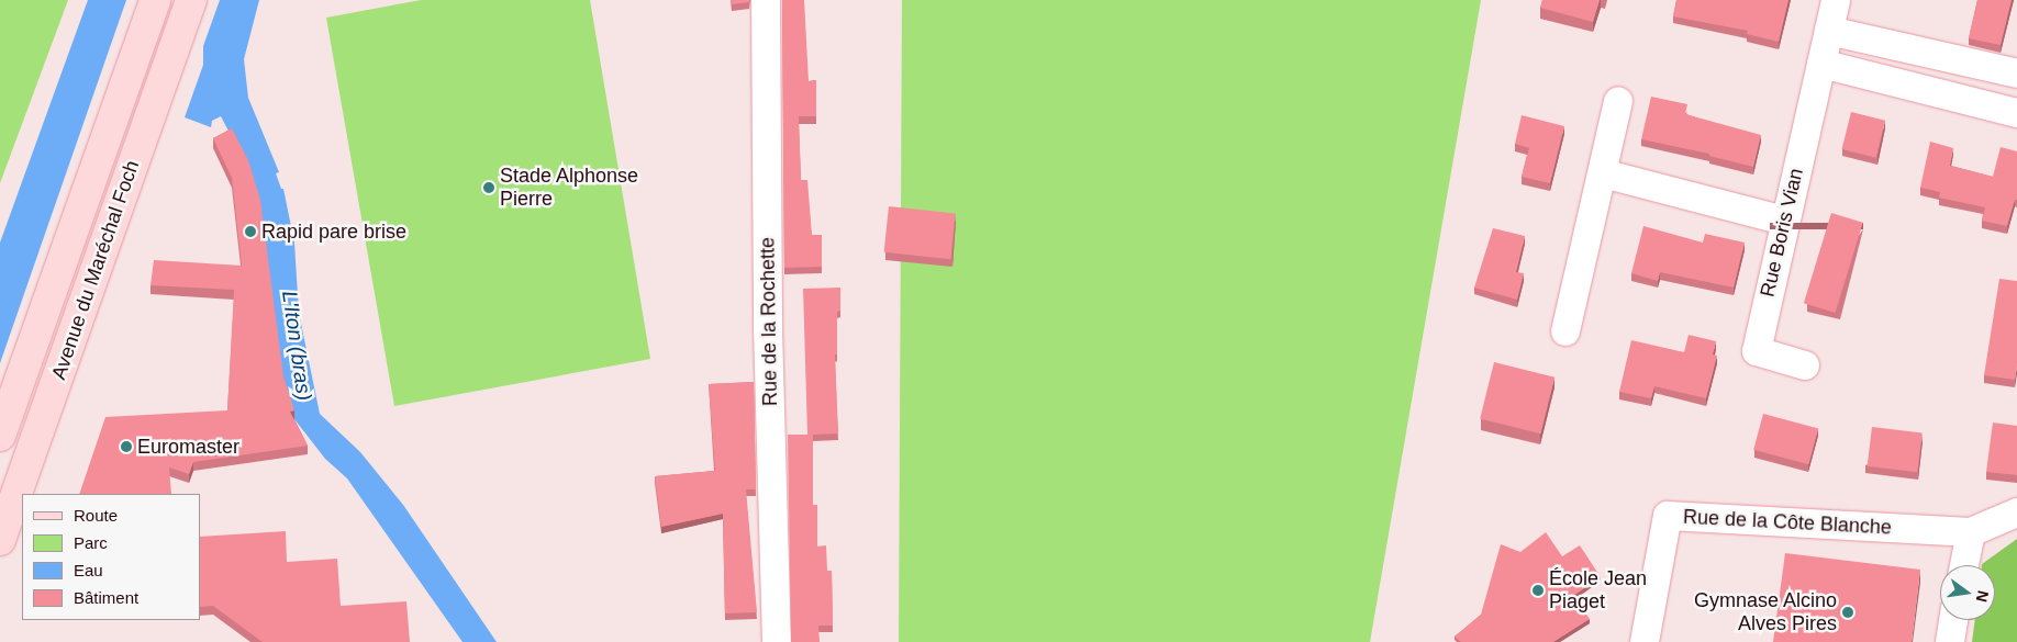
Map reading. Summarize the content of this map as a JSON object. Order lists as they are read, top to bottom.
{
  "streets": {
    "main road": ["Avenue du Maréchal Foch"],
    "street": ["Rue Boris Vian", "Rue de la Rochette", "Rue de la Côte Blanche"]
  },
  "water": ["L'Iton (bras)"],
  "places": [
    "Stade Alphonse Pierre",
    "Rapid pare brise",
    "Euromaster",
    "École Jean Piaget",
    "Gymnase Alcino Alves Pires"
  ],
  "legend": [
    "Route",
    "Parc",
    "Eau",
    "Bâtiment"
  ],
  "north": "right"
}
